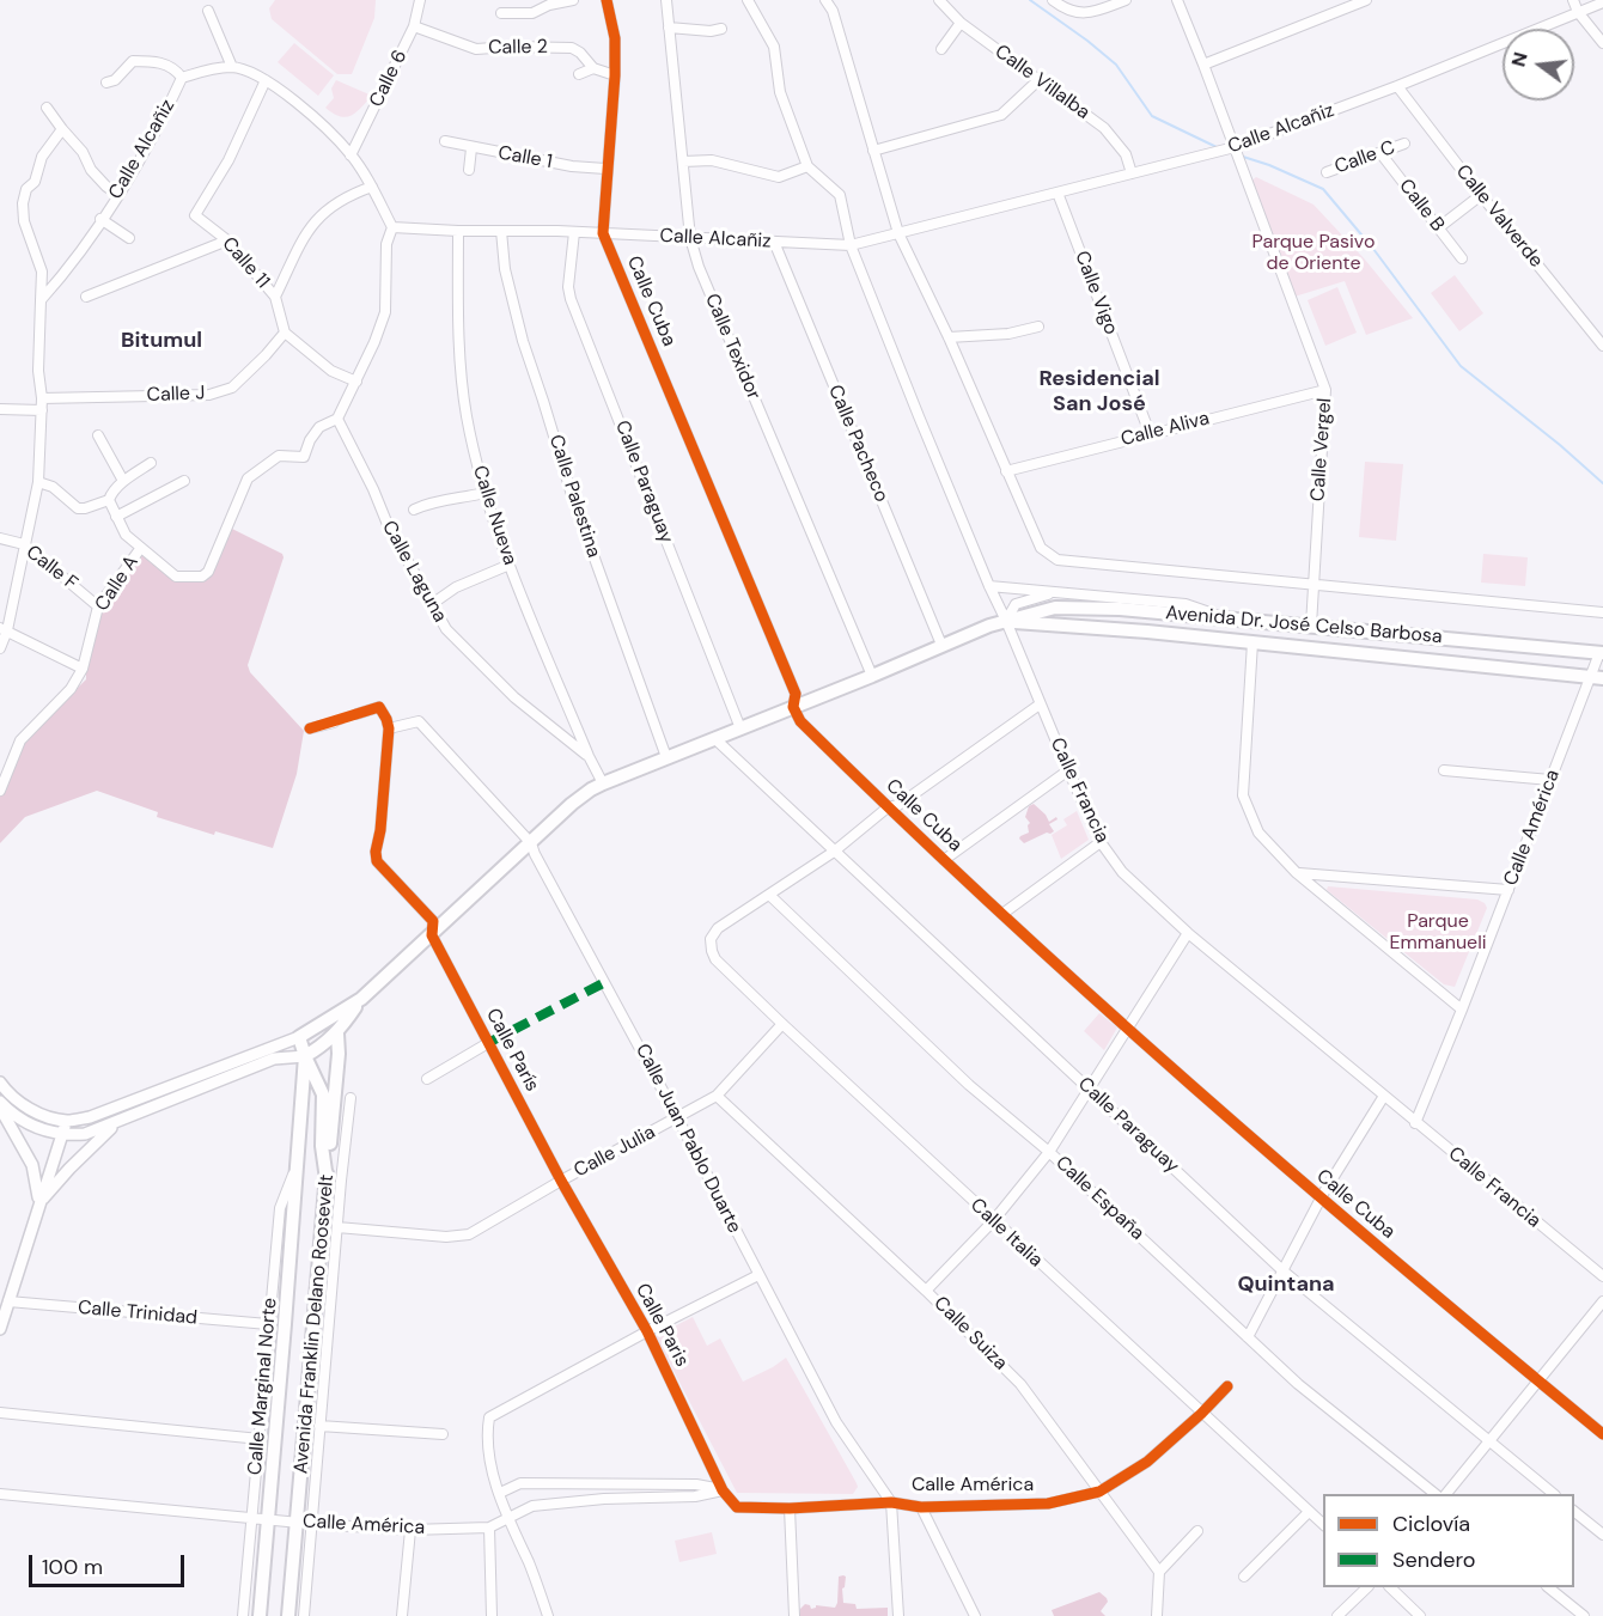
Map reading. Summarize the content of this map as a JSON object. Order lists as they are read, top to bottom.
{
  "streets": {
    "main road": ["Avenida Dr. José Celso Barbosa", "Avenida Franklin Delano Roosevelt"],
    "street": [
      "Calle 2",
      "Calle 6",
      "Calle Villalba",
      "Calle Alcañiz",
      "Calle 1",
      "Calle C",
      "Calle B",
      "Calle Valverde",
      "Calle 11",
      "Calle Vigo",
      "Calle Cuba",
      "Calle Texidor",
      "Calle J",
      "Calle Aliva",
      "Calle Pacheco",
      "Calle Vergel",
      "Calle Paraguay",
      "Calle Palestina",
      "Calle Nueva",
      "Calle F",
      "Calle Laguna",
      "Calle A",
      "Calle Francia",
      "Calle América",
      "Calle París",
      "Calle Juan Pablo Duarte",
      "Calle Julia",
      "Calle España",
      "Calle Italia",
      "Calle Trinidad",
      "Calle Paris",
      "Calle Suiza",
      "Calle Marginal Norte"
    ]
  },
  "crossings": [
    ["Calle 2", "Calle 6"],
    ["Calle 2", "Calle Cuba"],
    ["Calle 6", "Calle Alcañiz"],
    ["Calle Villalba", "Calle Alcañiz"],
    ["Calle Alcañiz", "Calle Valverde"],
    ["Calle Alcañiz", "Calle 11"],
    ["Calle Alcañiz", "Calle Vigo"],
    ["Calle Alcañiz", "Calle Cuba"],
    ["Calle Alcañiz", "Calle Texidor"],
    ["Calle Alcañiz", "Calle Pacheco"],
    ["Calle Alcañiz", "Calle Vergel"],
    ["Calle Alcañiz", "Calle Paraguay"],
    ["Calle Alcañiz", "Calle Palestina"],
    ["Calle Alcañiz", "Calle Nueva"],
    ["Calle Alcañiz", "Calle Francia"],
    ["Calle 1", "Calle Cuba"],
    ["Calle C", "Calle B"],
    ["Calle 11", "Calle J"],
    ["Calle Vigo", "Calle Aliva"],
    ["Calle Cuba", "Avenida Dr. José Celso Barbosa"],
    ["Calle Texidor", "Avenida Dr. José Celso Barbosa"],
    ["Calle Aliva", "Calle Vergel"],
    ["Calle Pacheco", "Avenida Dr. José Celso Barbosa"],
    ["Calle Vergel", "Avenida Dr. José Celso Barbosa"],
    ["Calle Paraguay", "Avenida Dr. José Celso Barbosa"],
    ["Calle Palestina", "Avenida Dr. José Celso Barbosa"],
    ["Calle Nueva", "Calle Laguna"],
    ["Calle Nueva", "Avenida Dr. José Celso Barbosa"],
    ["Calle F", "Calle A"],
    ["Calle Laguna", "Calle A"],
    ["Avenida Dr. José Celso Barbosa", "Calle Francia"],
    ["Avenida Dr. José Celso Barbosa", "Calle América"],
    ["Avenida Dr. José Celso Barbosa", "Calle París"],
    ["Avenida Dr. José Celso Barbosa", "Calle Juan Pablo Duarte"],
    ["Avenida Dr. José Celso Barbosa", "Avenida Franklin Delano Roosevelt"],
    ["Calle Francia", "Calle América"],
    ["Calle América", "Calle Juan Pablo Duarte"],
    ["Calle América", "Calle Italia"],
    ["Calle América", "Avenida Franklin Delano Roosevelt"],
    ["Calle América", "Calle Paris"],
    ["Calle América", "Calle Suiza"],
    ["Calle América", "Calle Marginal Norte"],
    ["Calle París", "Calle Juan Pablo Duarte"],
    ["Calle París", "Calle Julia"],
    ["Calle París", "Calle Paris"],
    ["Calle Juan Pablo Duarte", "Calle Julia"],
    ["Calle Julia", "Calle Italia"],
    ["Calle Julia", "Calle Paris"],
    ["Calle Julia", "Calle Suiza"],
    ["Calle España", "Calle Italia"],
    ["Calle Trinidad", "Calle Marginal Norte"],
    ["Avenida Franklin Delano Roosevelt", "Calle Marginal Norte"]
  ],
  "districts": ["Bitumul", "Residencial San José", "Quintana"],
  "parks": ["Parque Pasivo de Oriente", "Parque Emmanueli"],
  "legend": ["Ciclovía", "Sendero"],
  "scale_bar": "100 m",
  "north": "left"
}
